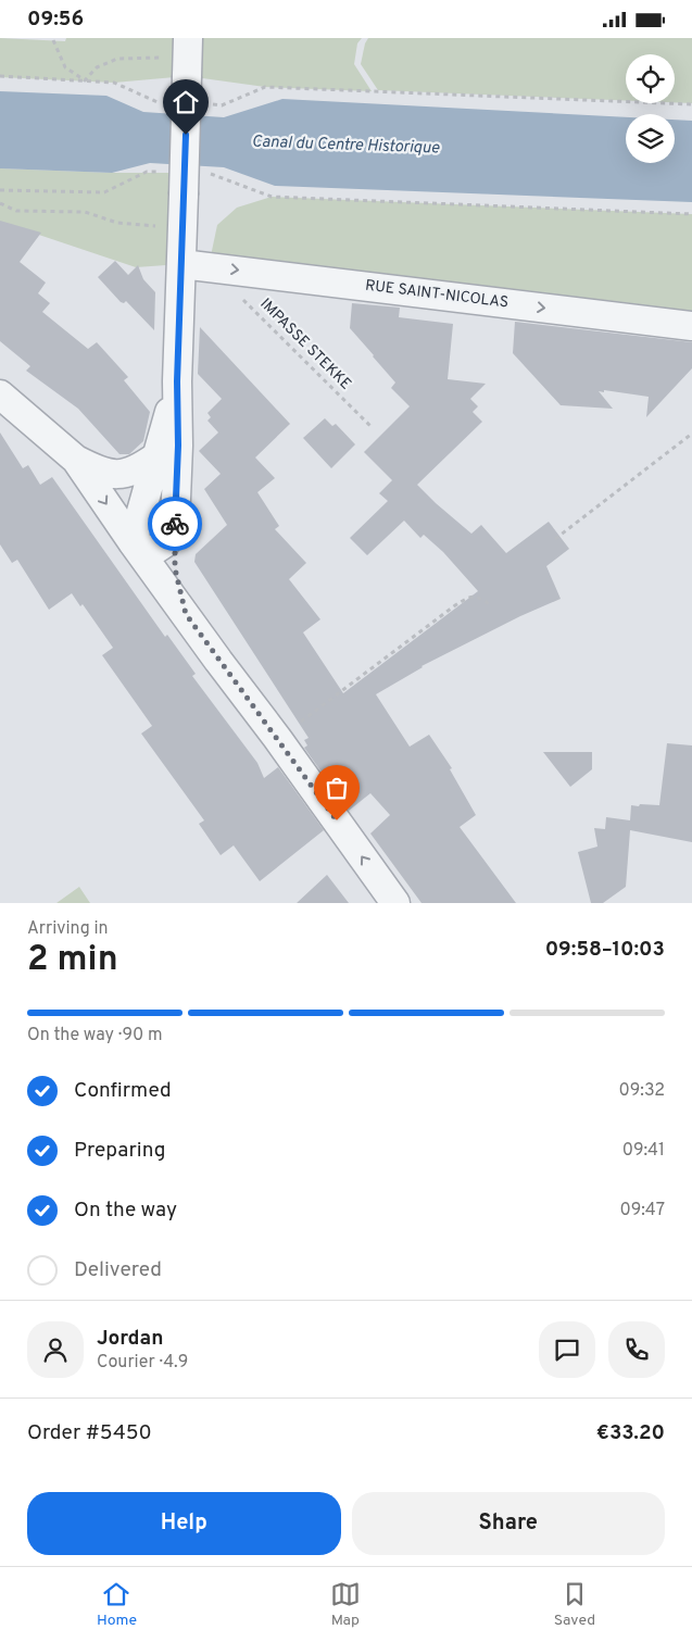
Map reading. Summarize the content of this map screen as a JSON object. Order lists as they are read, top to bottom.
{
  "streets": {
    "street": ["RUE SAINT-NICOLAS"],
    "path": ["IMPASSE STEKKE"]
  },
  "one_way": ["RUE SAINT-NICOLAS"],
  "water": ["Canal du Centre Historique"],
  "page": {
    "status": "09:56",
    "heading": ["2 min", "Arriving in", "09:58–10:03"],
    "panel": [
      "Jordan",
      "Courier · 4.9",
      "Order #5450",
      "€33.20"
    ],
    "bar": "On the way · 90 m",
    "list": [
      ["Confirmed", "09:32"],
      ["Preparing", "09:41"],
      ["On the way", "09:47"],
      "Delivered"
    ],
    "buttons": ["Help", "Share"],
    "tabs": ["Home", "Map", "Saved"]
  }
}
